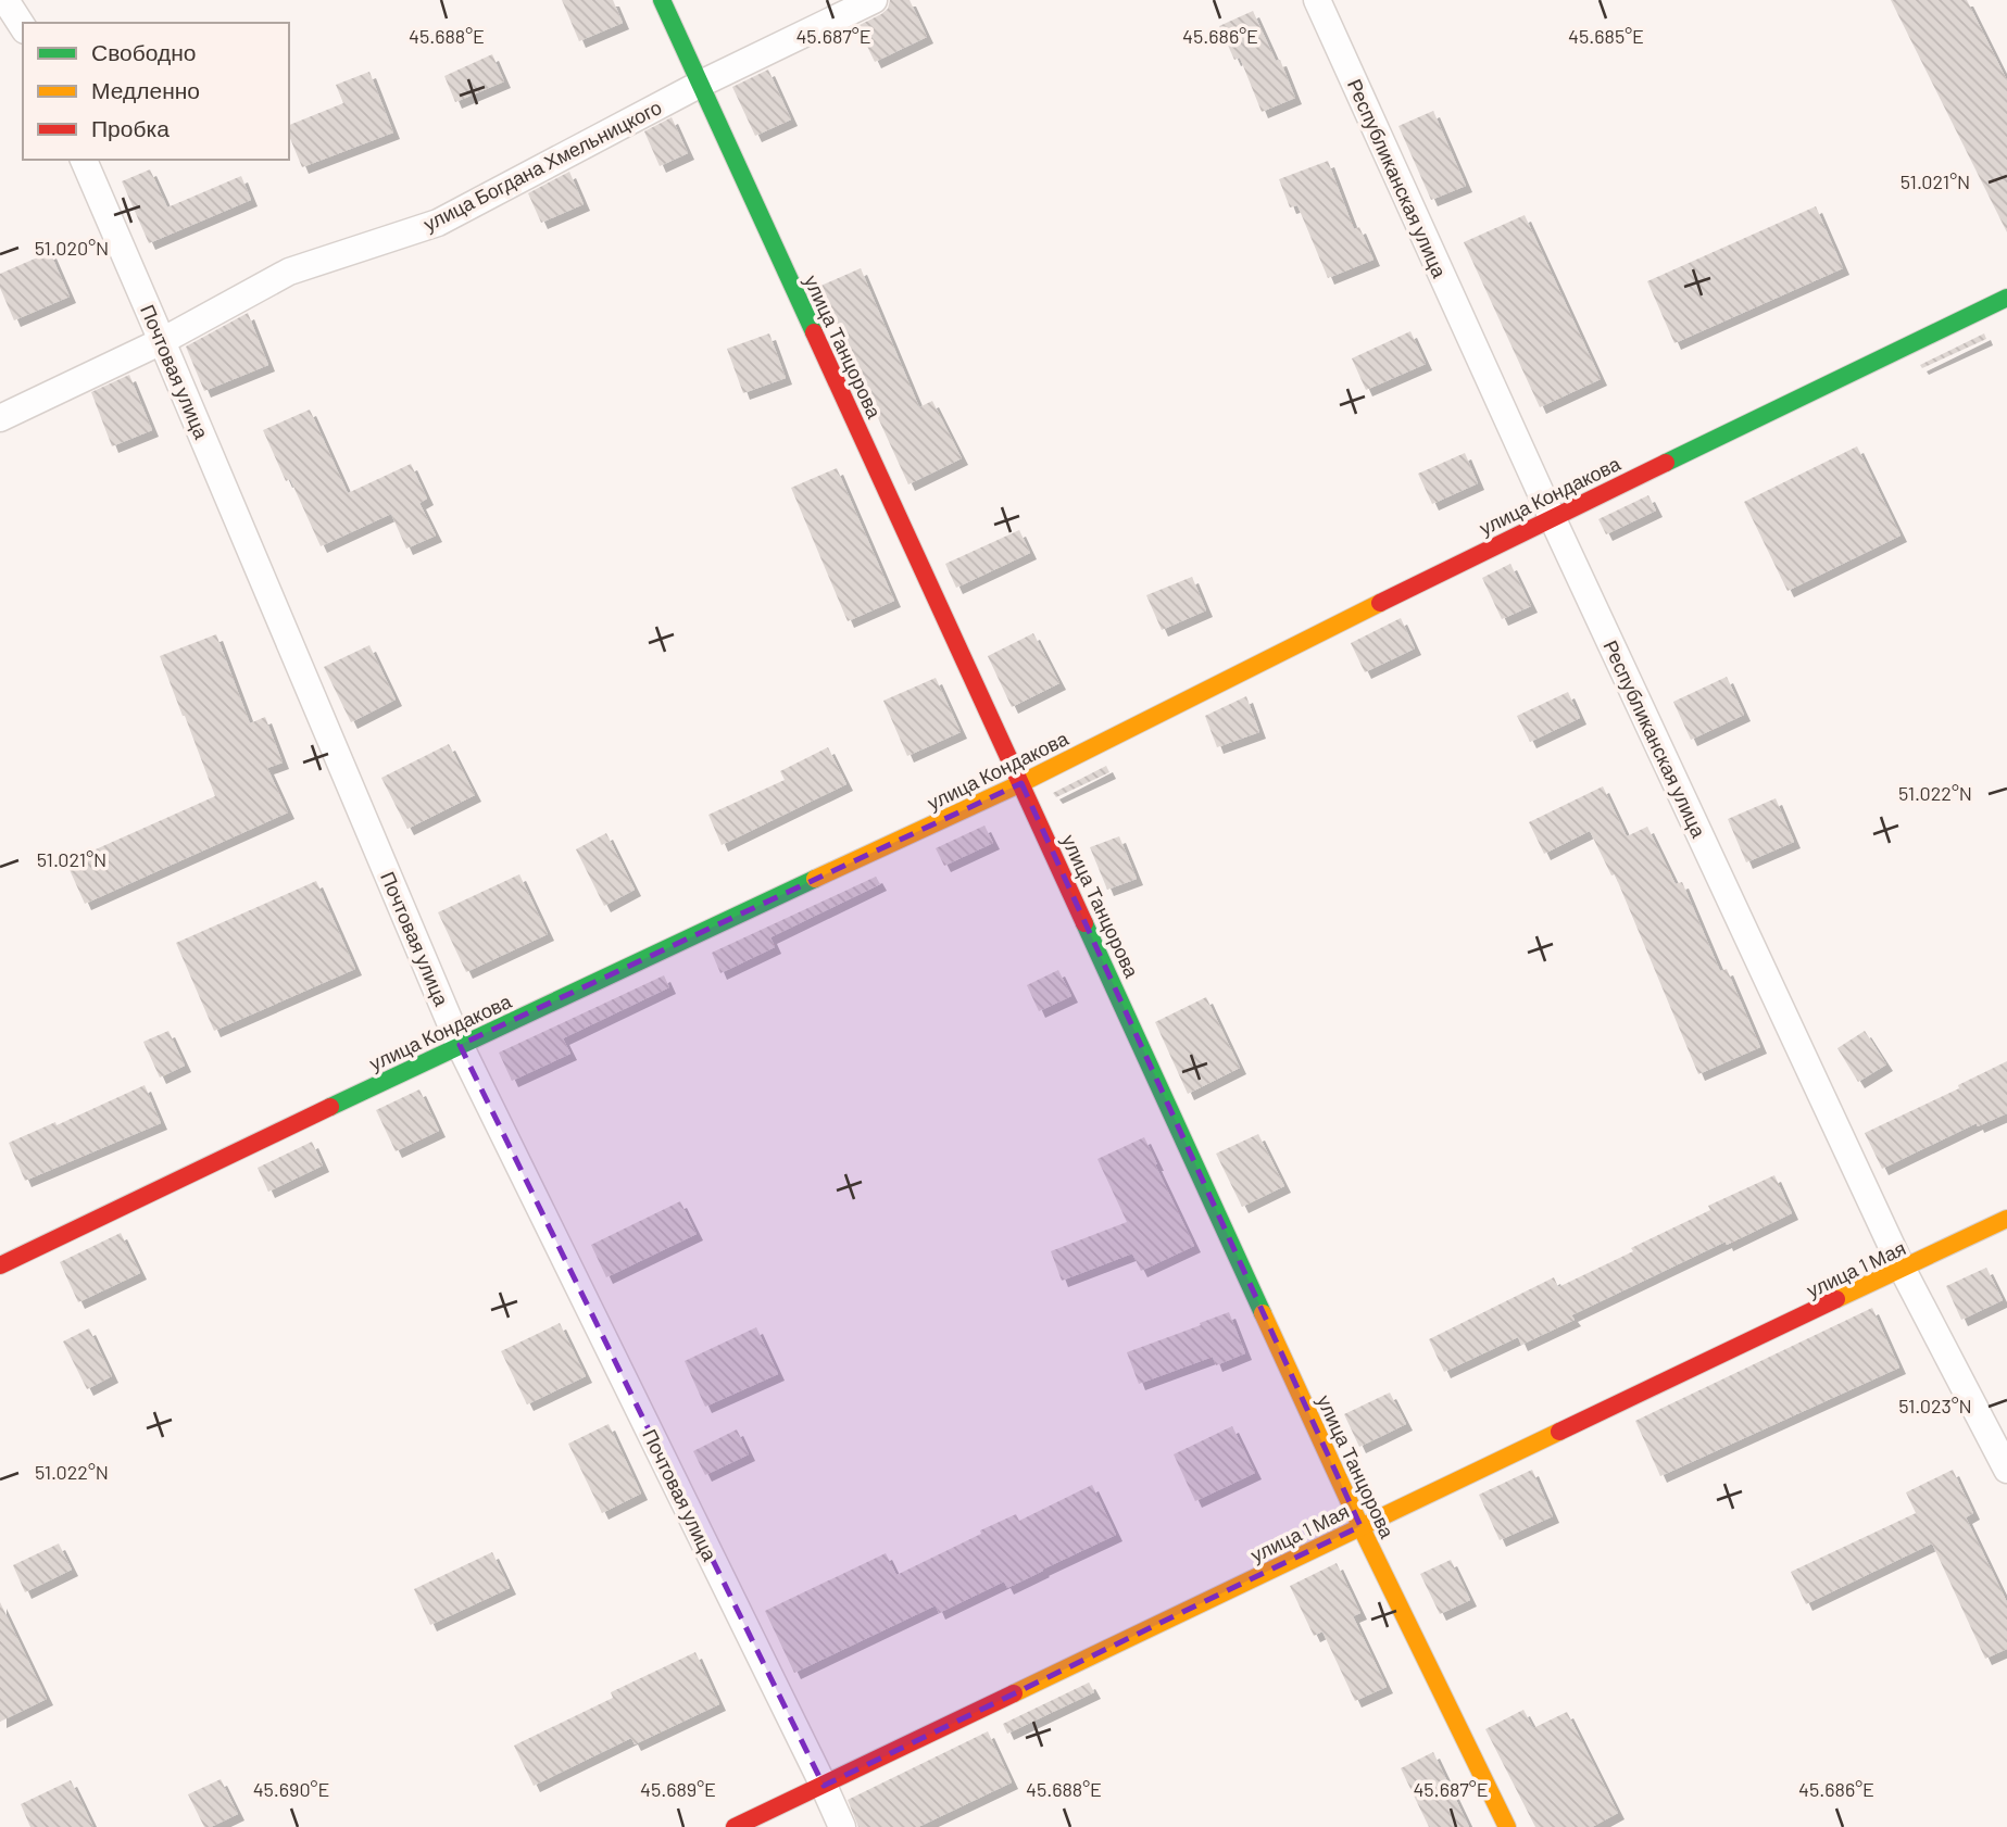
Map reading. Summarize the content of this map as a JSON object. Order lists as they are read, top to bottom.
{
  "streets": {
    "street": [
      "улица Богдана Хмельницкого",
      "Республиканская улица",
      "улица Танцорова",
      "Почтовая улица",
      "улица Кондакова",
      "улица 1 Мая"
    ]
  },
  "crossings": [
    ["улица Богдана Хмельницкого", "улица Танцорова"],
    ["улица Богдана Хмельницкого", "Почтовая улица"],
    ["Республиканская улица", "улица Кондакова"],
    ["Республиканская улица", "улица 1 Мая"],
    ["улица Танцорова", "улица Кондакова"],
    ["улица Танцорова", "улица 1 Мая"],
    ["Почтовая улица", "улица Кондакова"],
    ["Почтовая улица", "улица 1 Мая"]
  ],
  "legend": ["Свободно", "Медленно", "Пробка"],
  "coordinates": [
    "45.688°E",
    "45.687°E",
    "45.686°E",
    "45.685°E",
    "51.021°N",
    "51.020°N",
    "51.022°N",
    "51.023°N",
    "45.690°E",
    "45.689°E"
  ]
}
